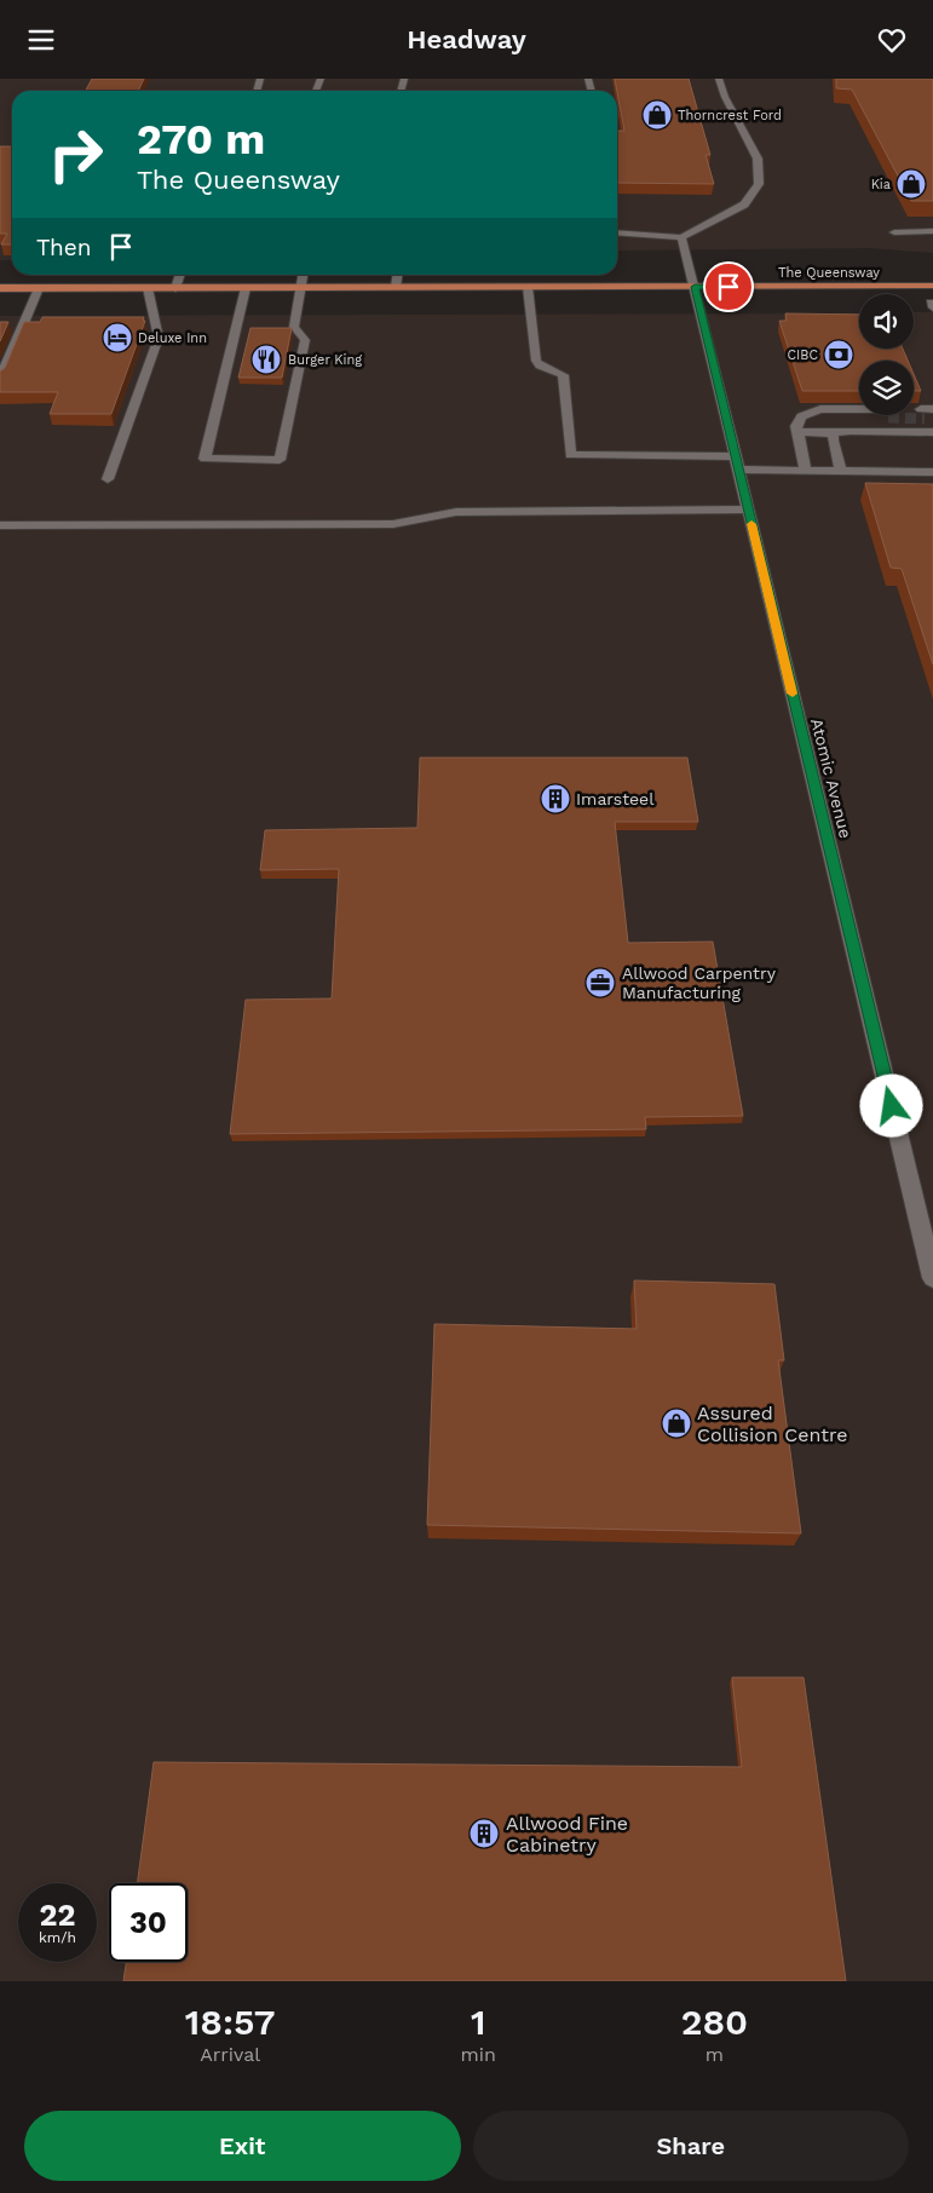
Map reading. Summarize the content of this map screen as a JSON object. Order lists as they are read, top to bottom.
{
  "streets": {
    "main road": ["The Queensway"],
    "street": ["Atomic Avenue"]
  },
  "crossings": [
    ["The Queensway", "Atomic Avenue"]
  ],
  "places": {
    "shop": ["Thorncrest Ford", "Kia", "Assured Collision Centre"],
    "hotel": ["Deluxe Inn"],
    "bank": ["CIBC"],
    "restaurant": ["Burger King"],
    "building": ["Imarsteel", "Allwood Fine Cabinetry"],
    "office": ["Allwood Carpentry Manufacturing"]
  },
  "page": {
    "header": "Headway",
    "turn": ["270 m", "The Queensway"],
    "then": "Then",
    "speed": "22 km/h",
    "limit": "30",
    "eta": [
      "18:57",
      "Arrival",
      "1",
      "min",
      "280",
      "m"
    ],
    "buttons": ["Exit", "Share"]
  }
}
